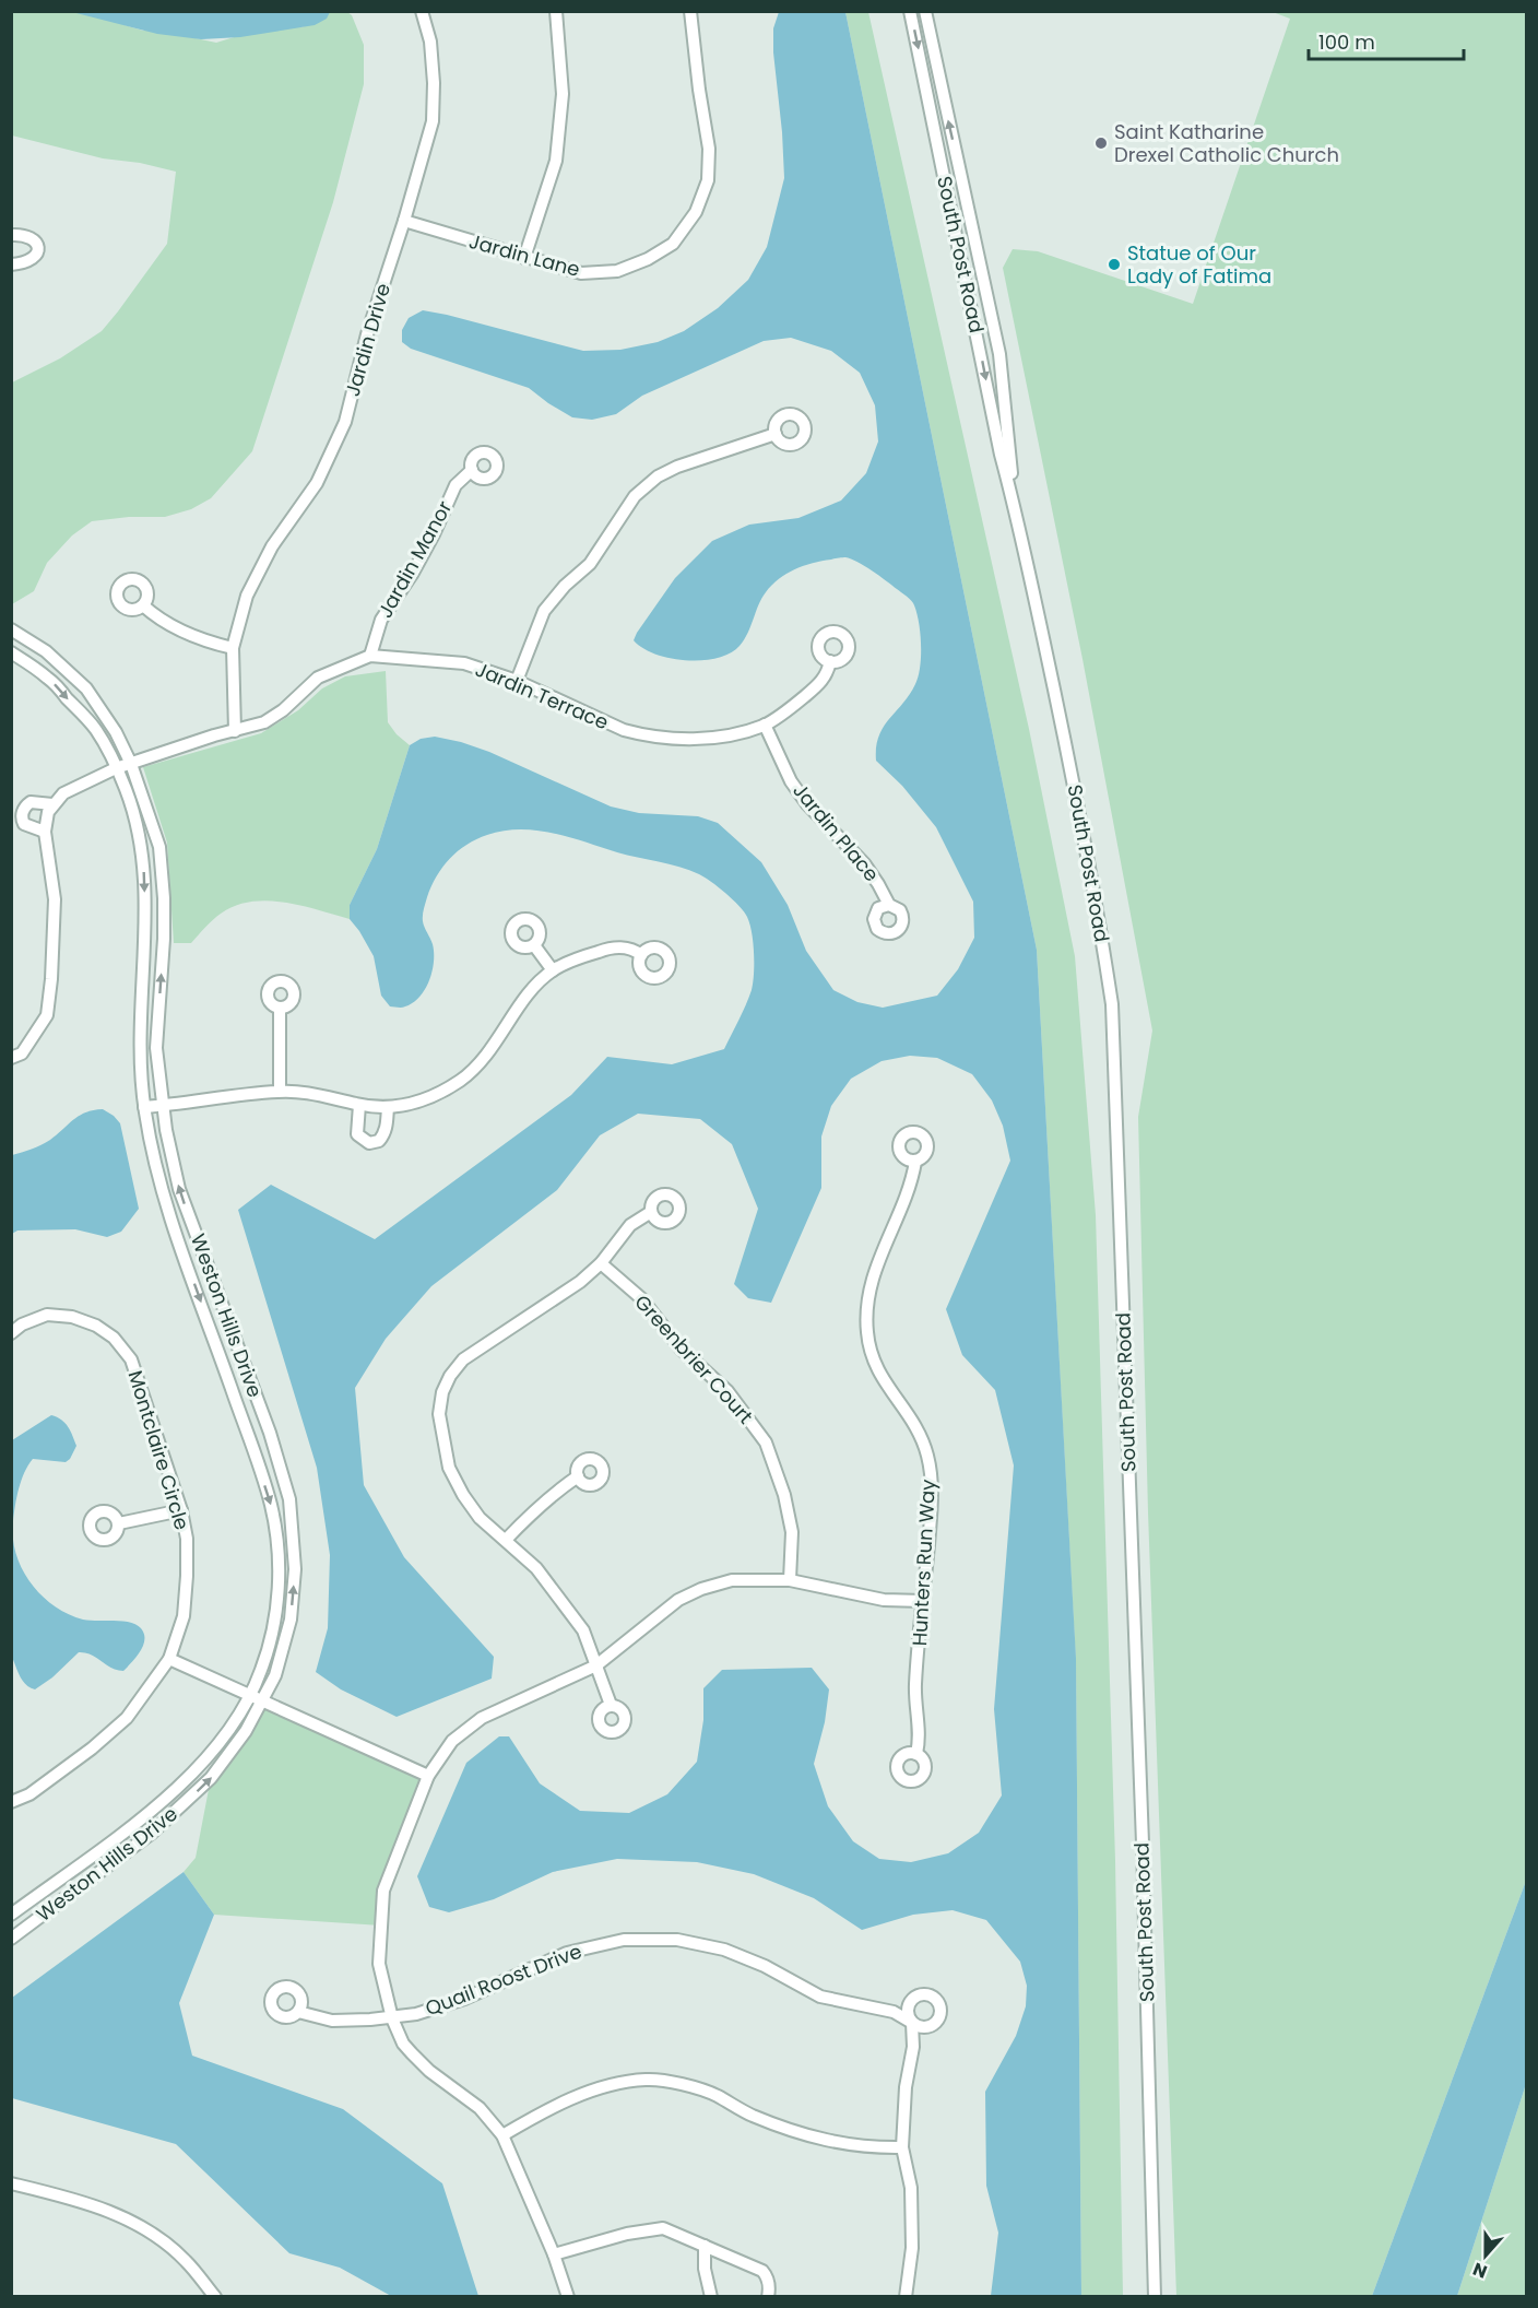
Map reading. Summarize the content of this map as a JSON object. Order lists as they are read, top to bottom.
{
  "streets": {
    "street": [
      "South Post Road",
      "Jardin Lane",
      "Jardin Drive",
      "Jardin Manor",
      "Jardin Terrace",
      "Jardin Place",
      "Weston Hills Drive",
      "Greenbrier Court",
      "Montclaire Circle",
      "Hunters Run Way",
      "Quail Roost Drive"
    ]
  },
  "crossings": [
    ["Jardin Lane", "Jardin Drive"],
    ["Jardin Drive", "Jardin Terrace"],
    ["Jardin Manor", "Jardin Terrace"],
    ["Jardin Terrace", "Jardin Place"],
    ["Jardin Terrace", "Weston Hills Drive"]
  ],
  "places": ["Saint Katharine Drexel Catholic Church", "Statue of Our Lady of Fatima"],
  "scale_bar": "100 m",
  "north": "bottom"
}
